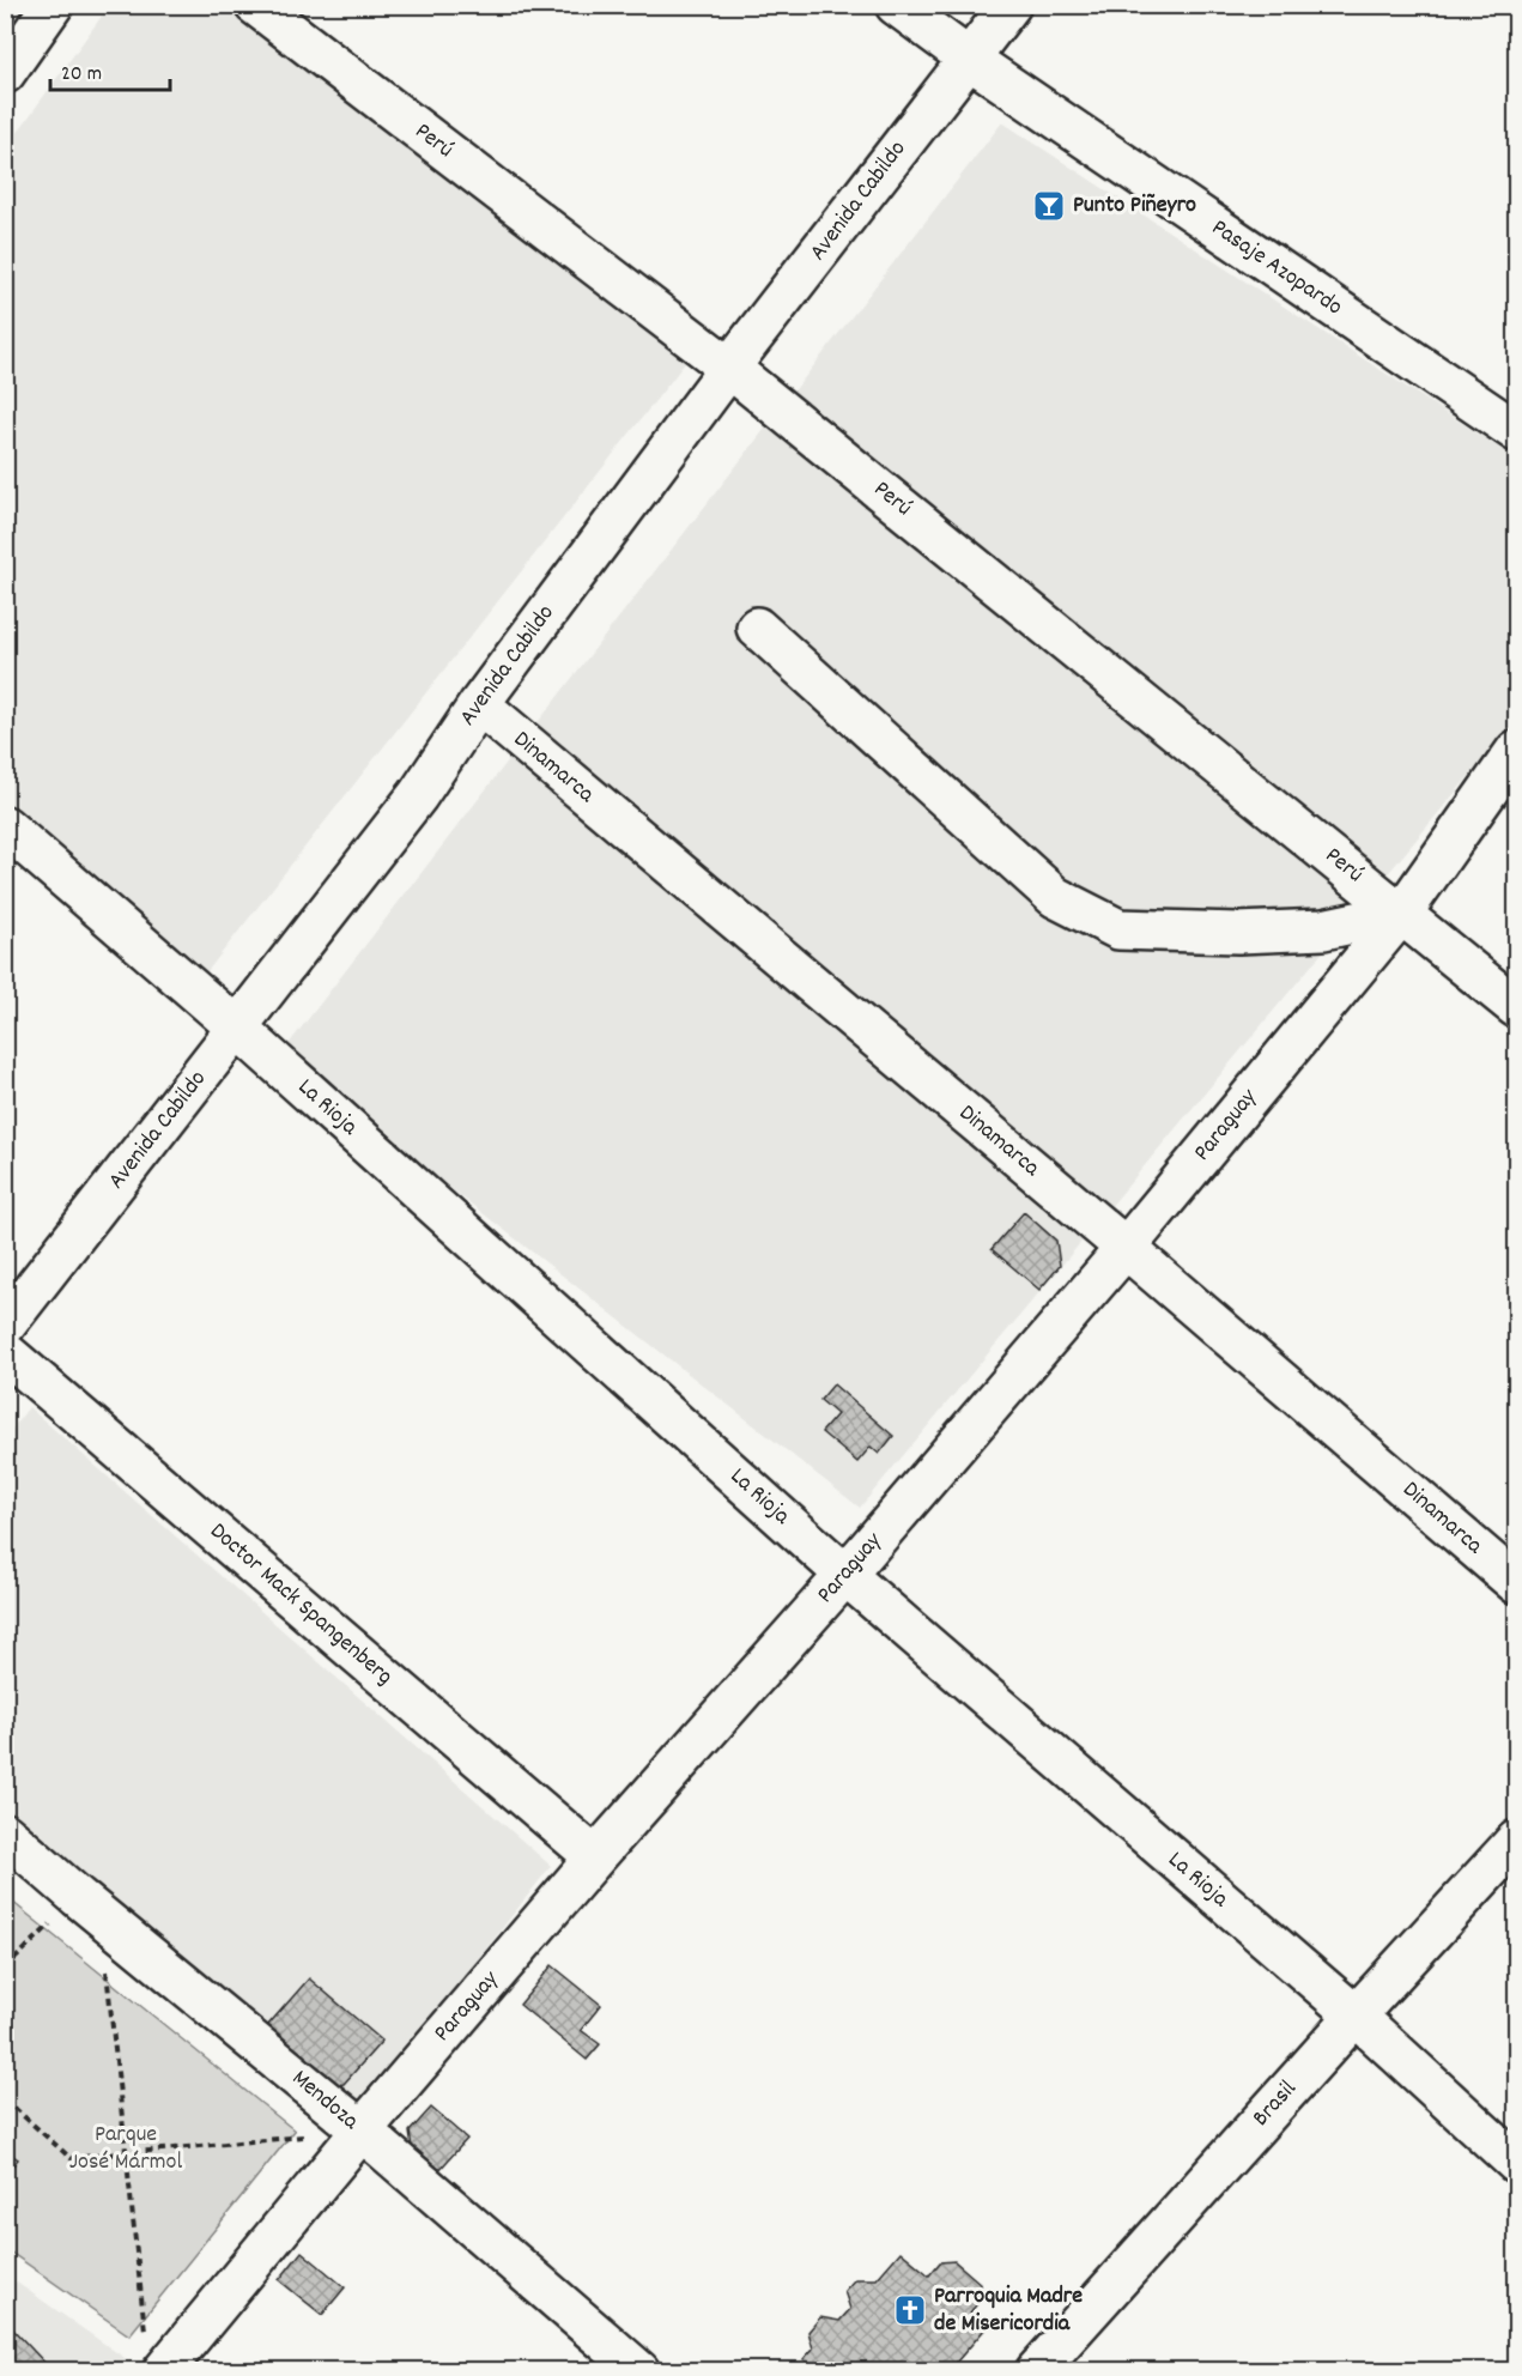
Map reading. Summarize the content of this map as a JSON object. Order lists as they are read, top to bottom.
{
  "streets": {
    "street": [
      "Perú",
      "Avenida Cabildo",
      "Pasaje Azopardo",
      "Dinamarca",
      "La Rioja",
      "Paraguay",
      "Doctor Mack Spangenberg",
      "Mendoza",
      "Brasil"
    ]
  },
  "crossings": [
    ["Perú", "Avenida Cabildo"],
    ["Perú", "Paraguay"],
    ["Avenida Cabildo", "Pasaje Azopardo"],
    ["Avenida Cabildo", "Dinamarca"],
    ["Avenida Cabildo", "La Rioja"],
    ["Dinamarca", "Paraguay"],
    ["La Rioja", "Paraguay"],
    ["La Rioja", "Brasil"],
    ["Paraguay", "Doctor Mack Spangenberg"],
    ["Paraguay", "Mendoza"]
  ],
  "parks": ["Parque José Mármol"],
  "places": {
    "bar": ["Punto Piñeyro"],
    "church": ["Parroquia Madre de Misericordia"]
  },
  "scale_bar": "20 m"
}
